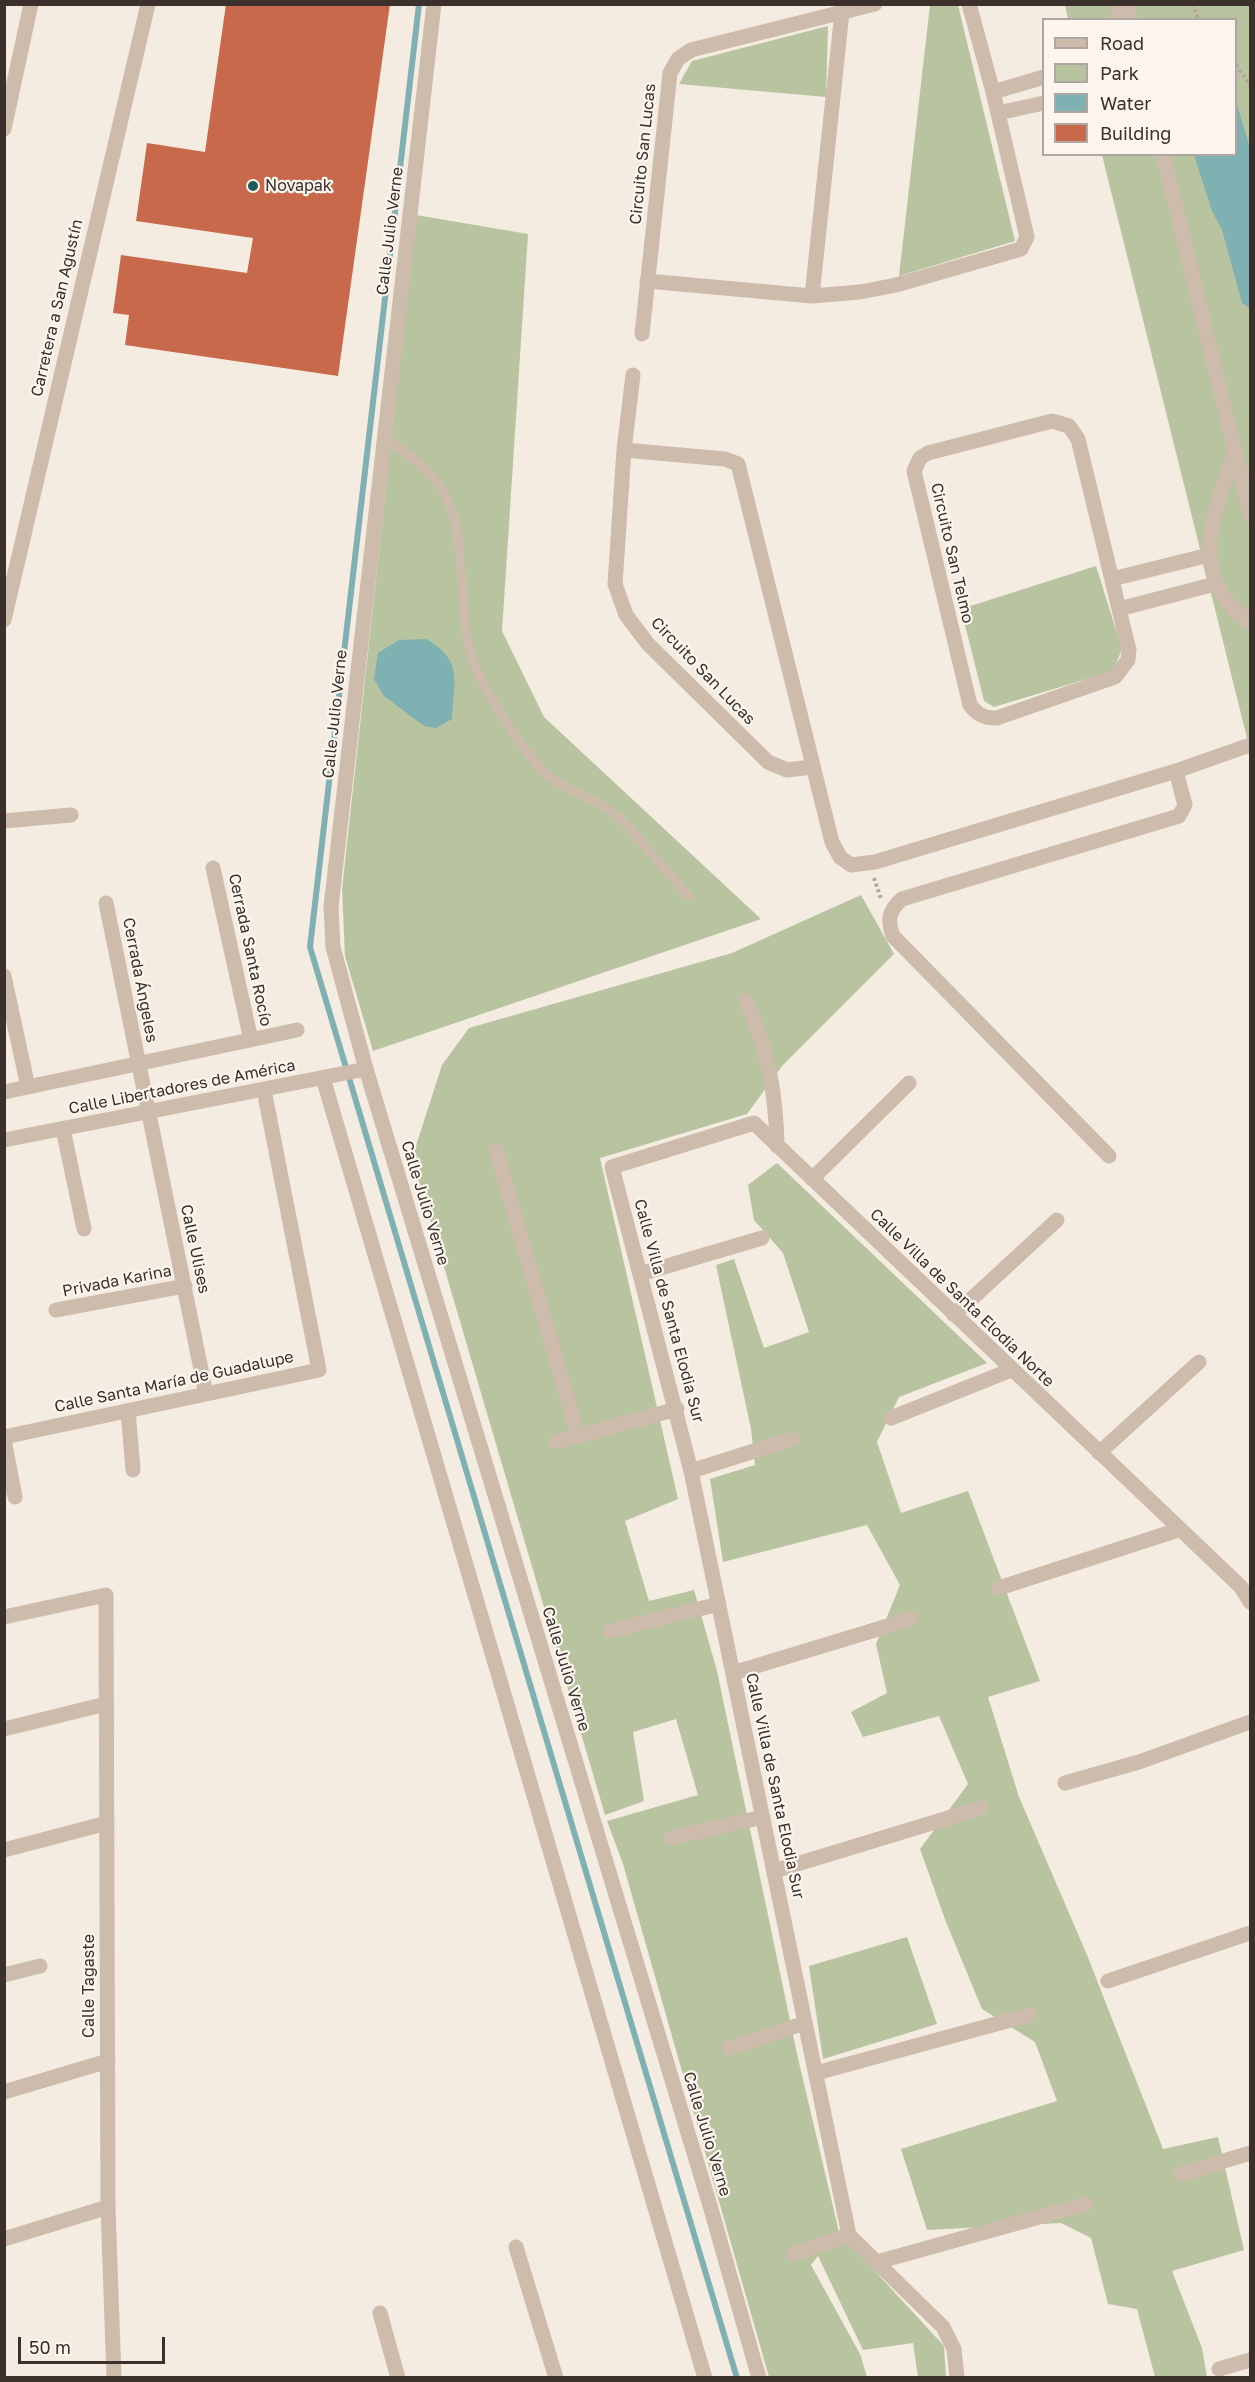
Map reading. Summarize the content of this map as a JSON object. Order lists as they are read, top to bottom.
{
  "streets": {
    "street": [
      "Circuito San Lucas",
      "Calle Julio Verne",
      "Carretera a San Agustín",
      "Circuito San Telmo",
      "Cerrada Santa Rocío",
      "Cerrada Ángeles",
      "Calle Libertadores de América",
      "Calle Ulises",
      "Privada Karina",
      "Calle Villa de Santa Elodia Norte",
      "Calle Villa de Santa Elodia Sur",
      "Calle Santa María de Guadalupe",
      "Calle Tagaste"
    ]
  },
  "crossings": [
    ["Calle Julio Verne", "Calle Libertadores de América"],
    ["Cerrada Santa Rocío", "Calle Libertadores de América"],
    ["Cerrada Ángeles", "Calle Libertadores de América"],
    ["Cerrada Ángeles", "Calle Ulises"],
    ["Calle Libertadores de América", "Calle Ulises"],
    ["Calle Libertadores de América", "Calle Santa María de Guadalupe"],
    ["Calle Ulises", "Privada Karina"],
    ["Calle Ulises", "Calle Santa María de Guadalupe"],
    ["Calle Villa de Santa Elodia Norte", "Calle Villa de Santa Elodia Sur"]
  ],
  "places": ["Novapak"],
  "legend": [
    "Road",
    "Park",
    "Water",
    "Building"
  ],
  "scale_bar": "50 m"
}
